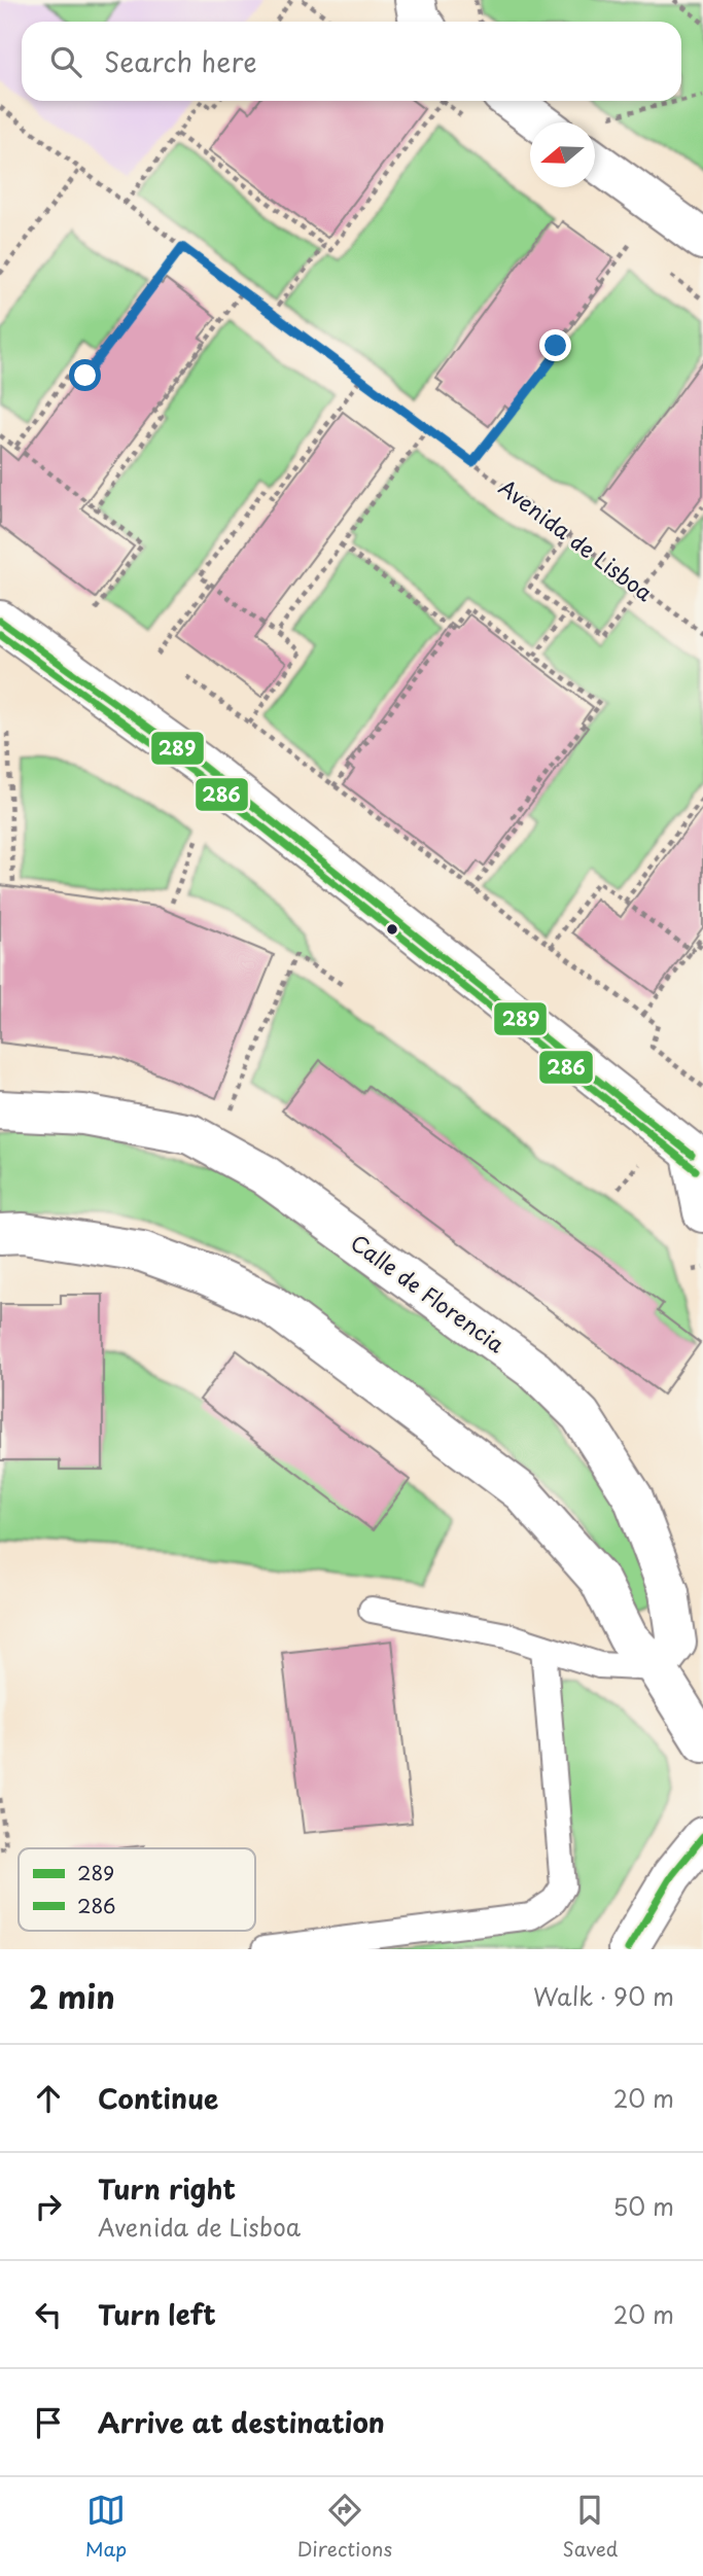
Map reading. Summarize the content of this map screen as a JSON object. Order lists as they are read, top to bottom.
{
  "streets": {
    "street": ["Calle de Florencia"],
    "path": ["Avenida de Lisboa"]
  },
  "lines": ["transit line 289", "transit line 286"],
  "legend": ["289", "286"],
  "north": "left",
  "page": {
    "search": "Search here",
    "heading": ["2 min", "Walk · 90 m"],
    "list": [
      ["Continue", "20 m"],
      ["Turn right", "Avenida de Lisboa", "50 m"],
      ["Turn left", "20 m"],
      "Arrive at destination"
    ],
    "nav": ["Map", "Directions", "Saved"]
  }
}
